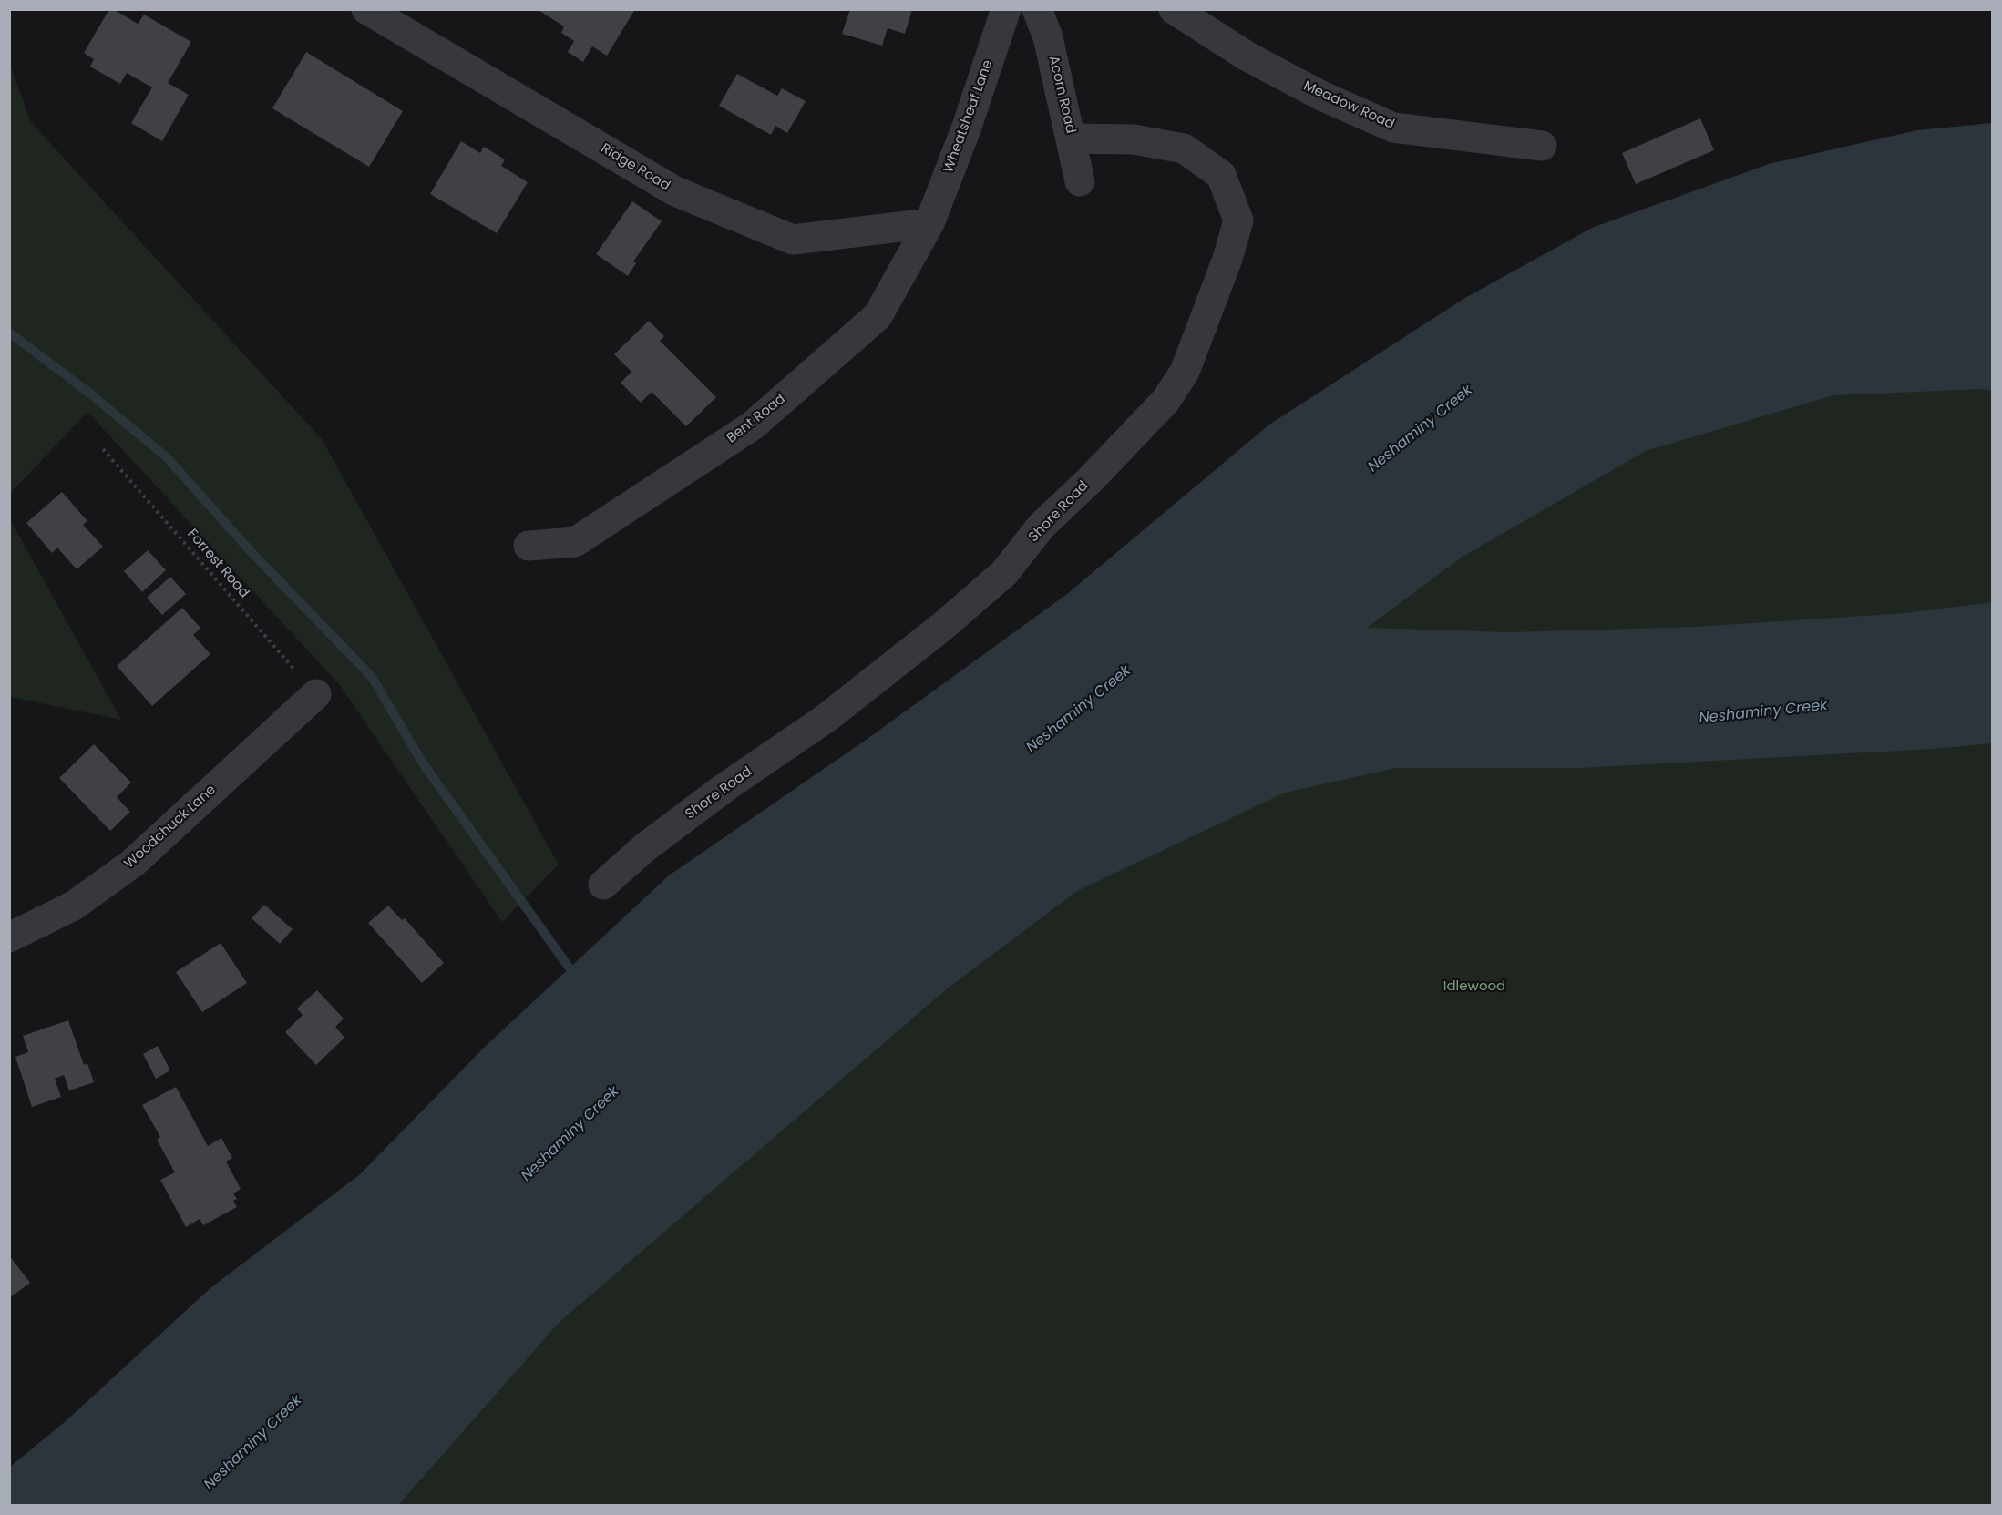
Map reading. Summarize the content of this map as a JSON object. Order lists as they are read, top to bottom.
{
  "streets": {
    "street": [
      "Acorn Road",
      "Meadow Road",
      "Wheatsheaf Lane",
      "Ridge Road",
      "Bent Road",
      "Shore Road",
      "Woodchuck Lane"
    ],
    "path": ["Forrest Road"]
  },
  "crossings": [
    ["Acorn Road", "Shore Road"],
    ["Wheatsheaf Lane", "Ridge Road"],
    ["Wheatsheaf Lane", "Bent Road"],
    ["Ridge Road", "Bent Road"],
    ["Forrest Road", "Woodchuck Lane"]
  ],
  "water": ["Neshaminy Creek"],
  "parks": ["Idlewood"]
}
